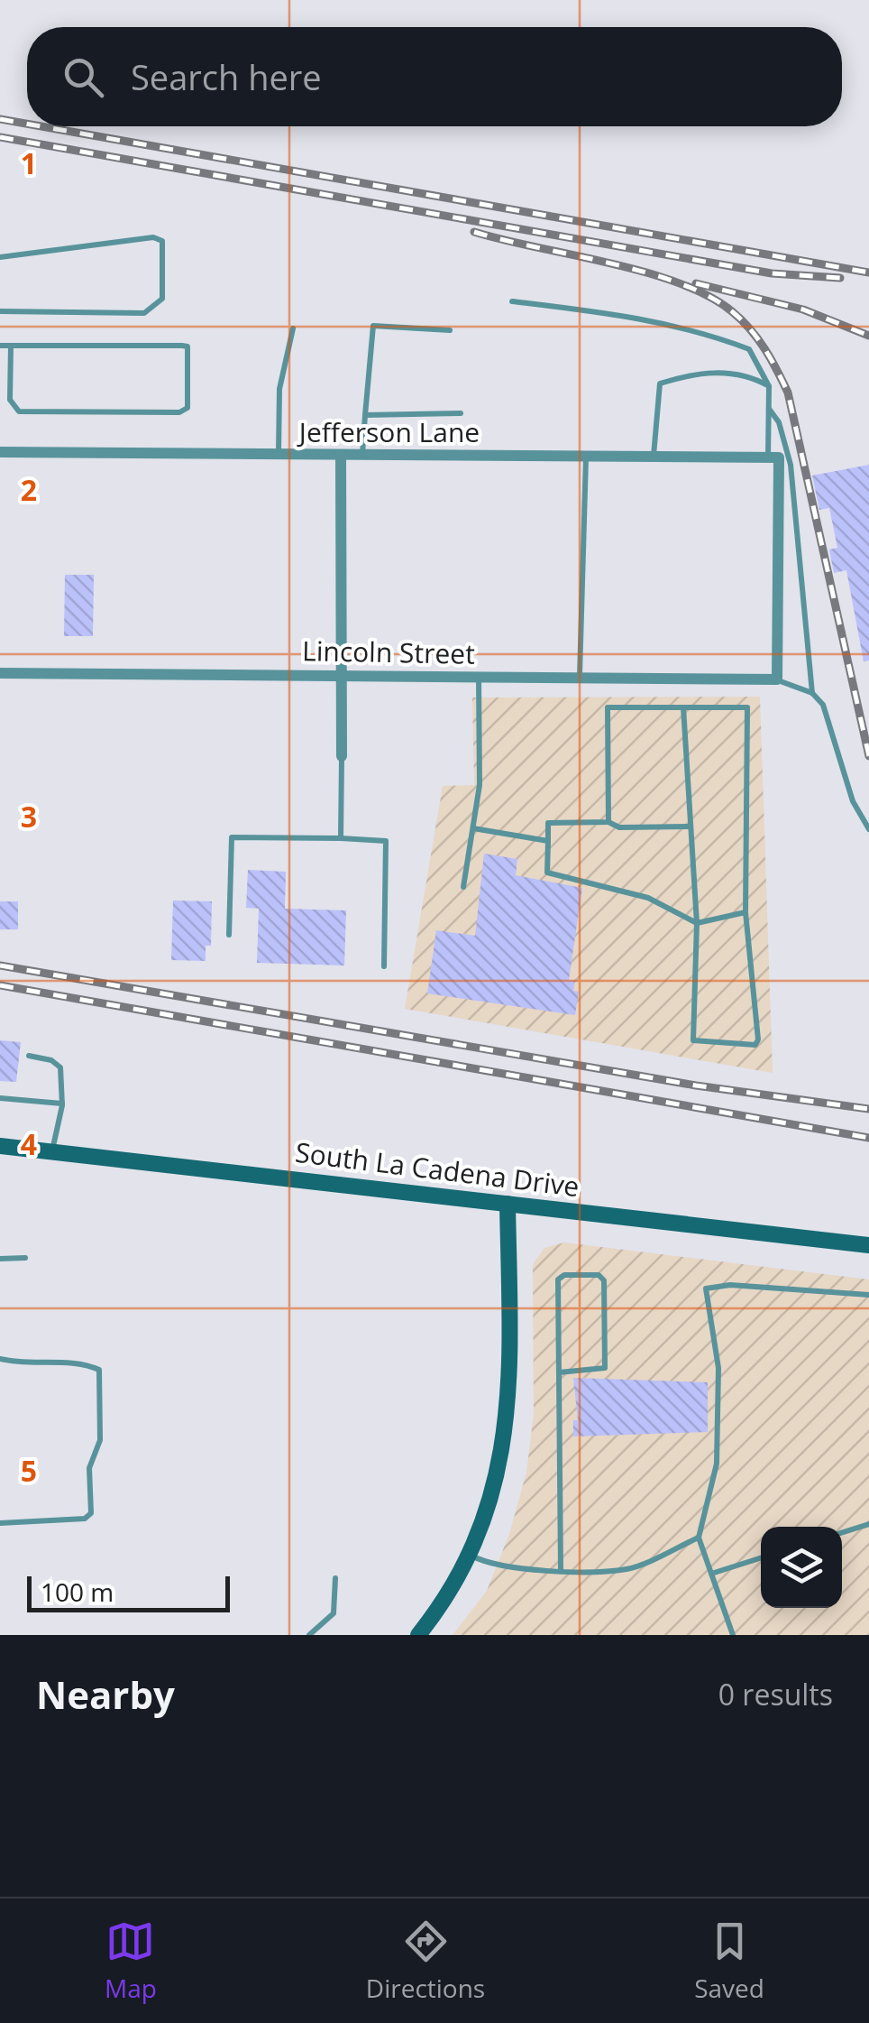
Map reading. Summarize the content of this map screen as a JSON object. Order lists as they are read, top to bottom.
{
  "streets": {
    "main road": ["South La Cadena Drive"],
    "street": ["Jefferson Lane", "Lincoln Street"]
  },
  "scale_bar": "100 m",
  "page": {
    "search": "Search here",
    "scale": "100 m",
    "heading": ["Nearby", "0 results"],
    "nav": ["Map", "Directions", "Saved"]
  },
  "grid": {
    "rows": [
      "1",
      "2",
      "3",
      "4",
      "5"
    ]
  }
}
